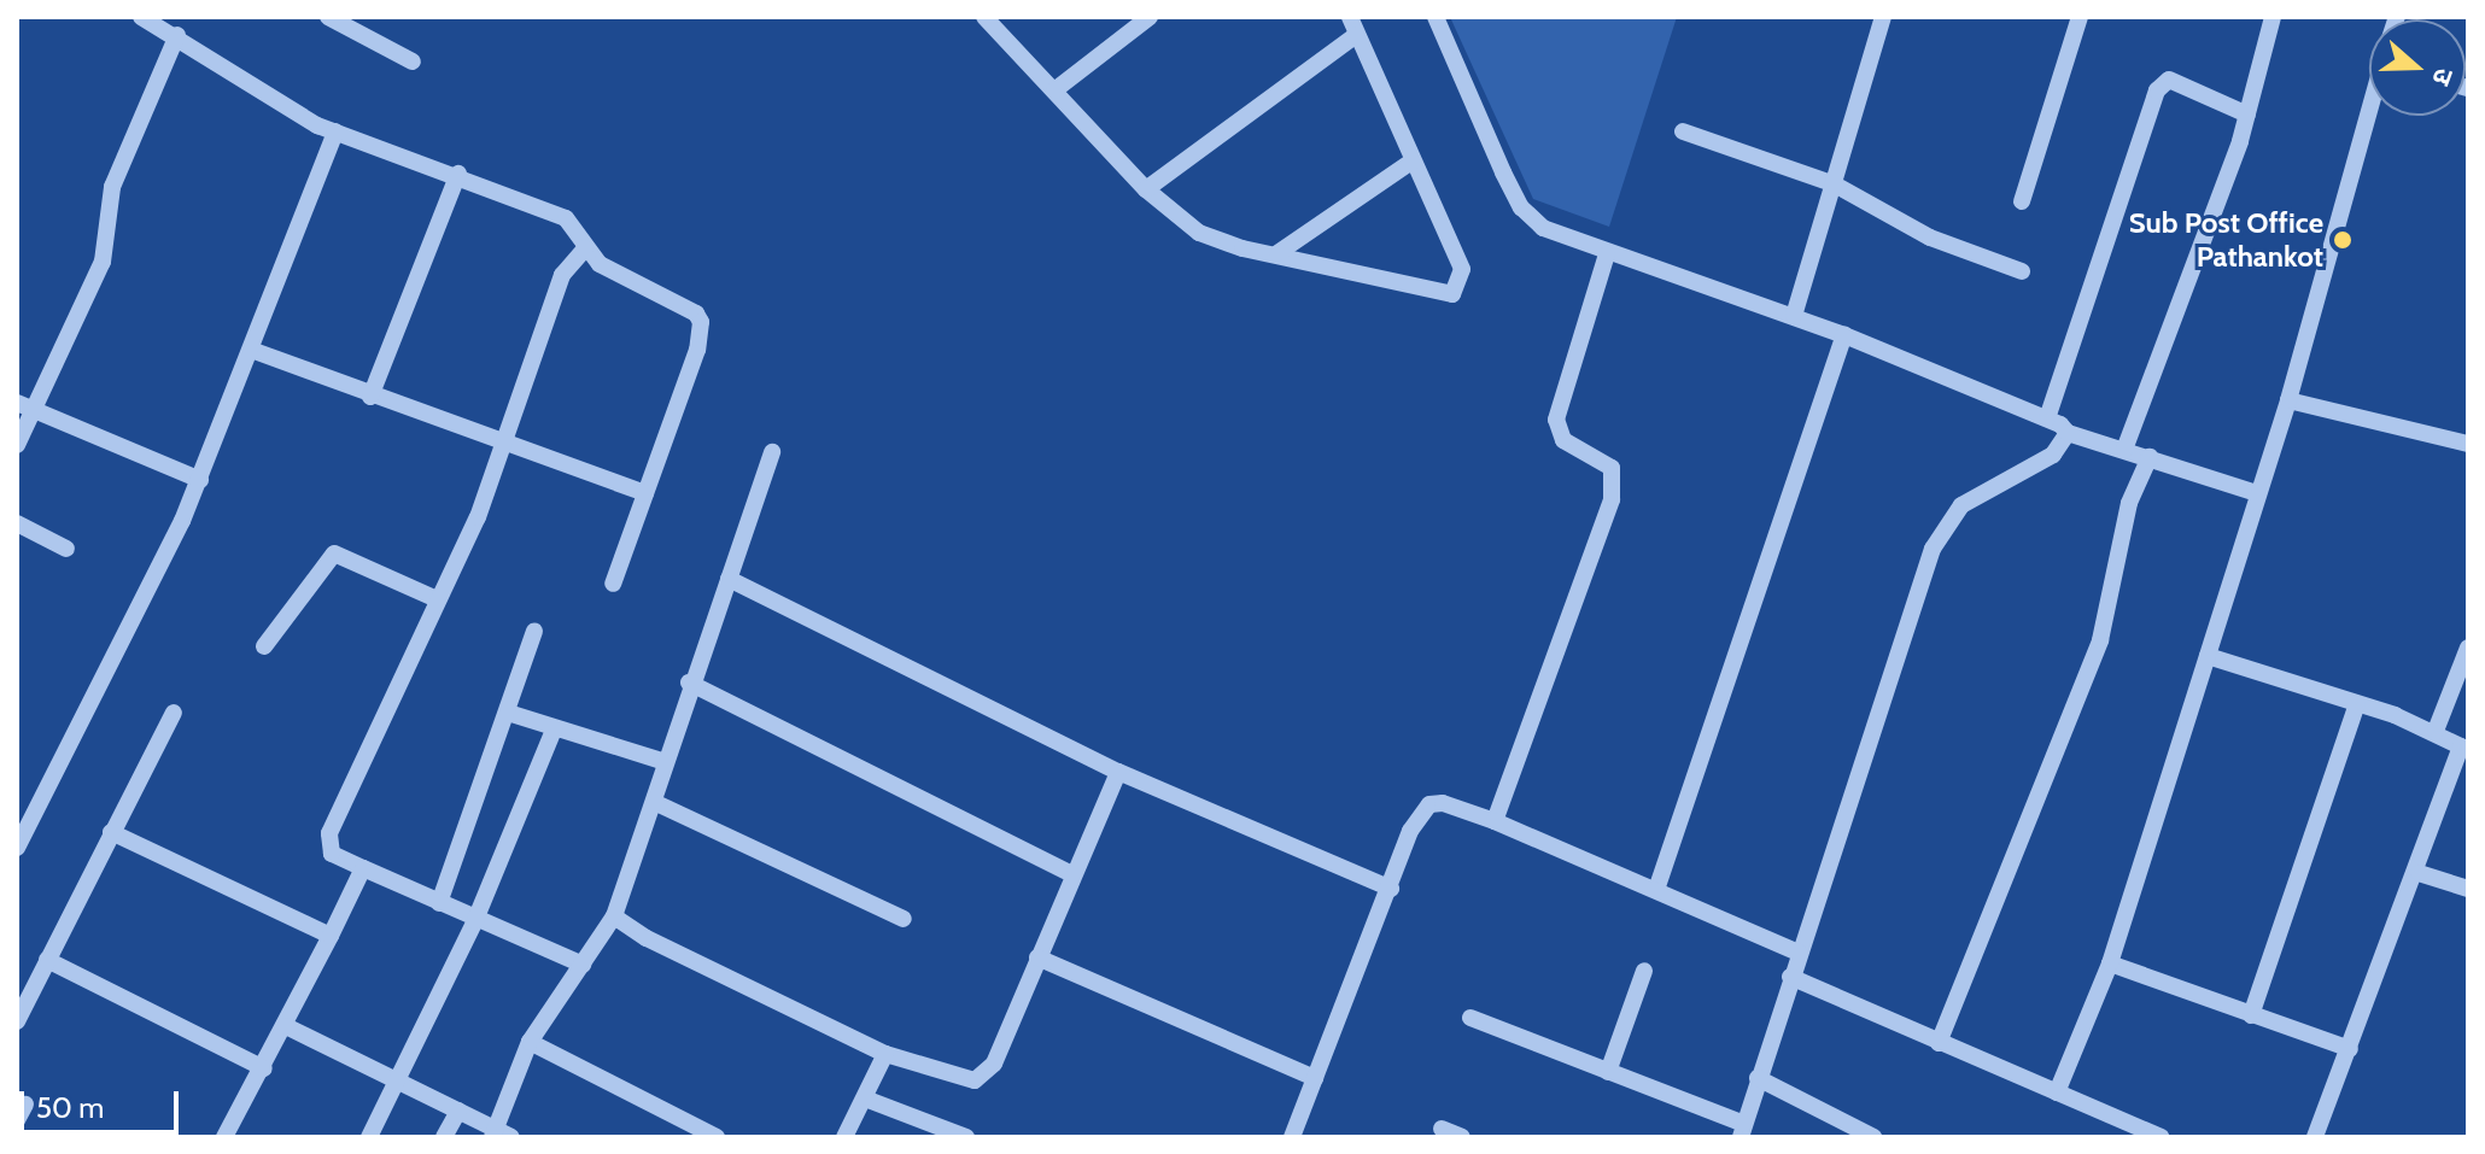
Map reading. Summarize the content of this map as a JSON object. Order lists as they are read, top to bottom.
{
  "places": ["Sub Post Office Pathankot"],
  "scale_bar": "50 m",
  "north": "right"
}
